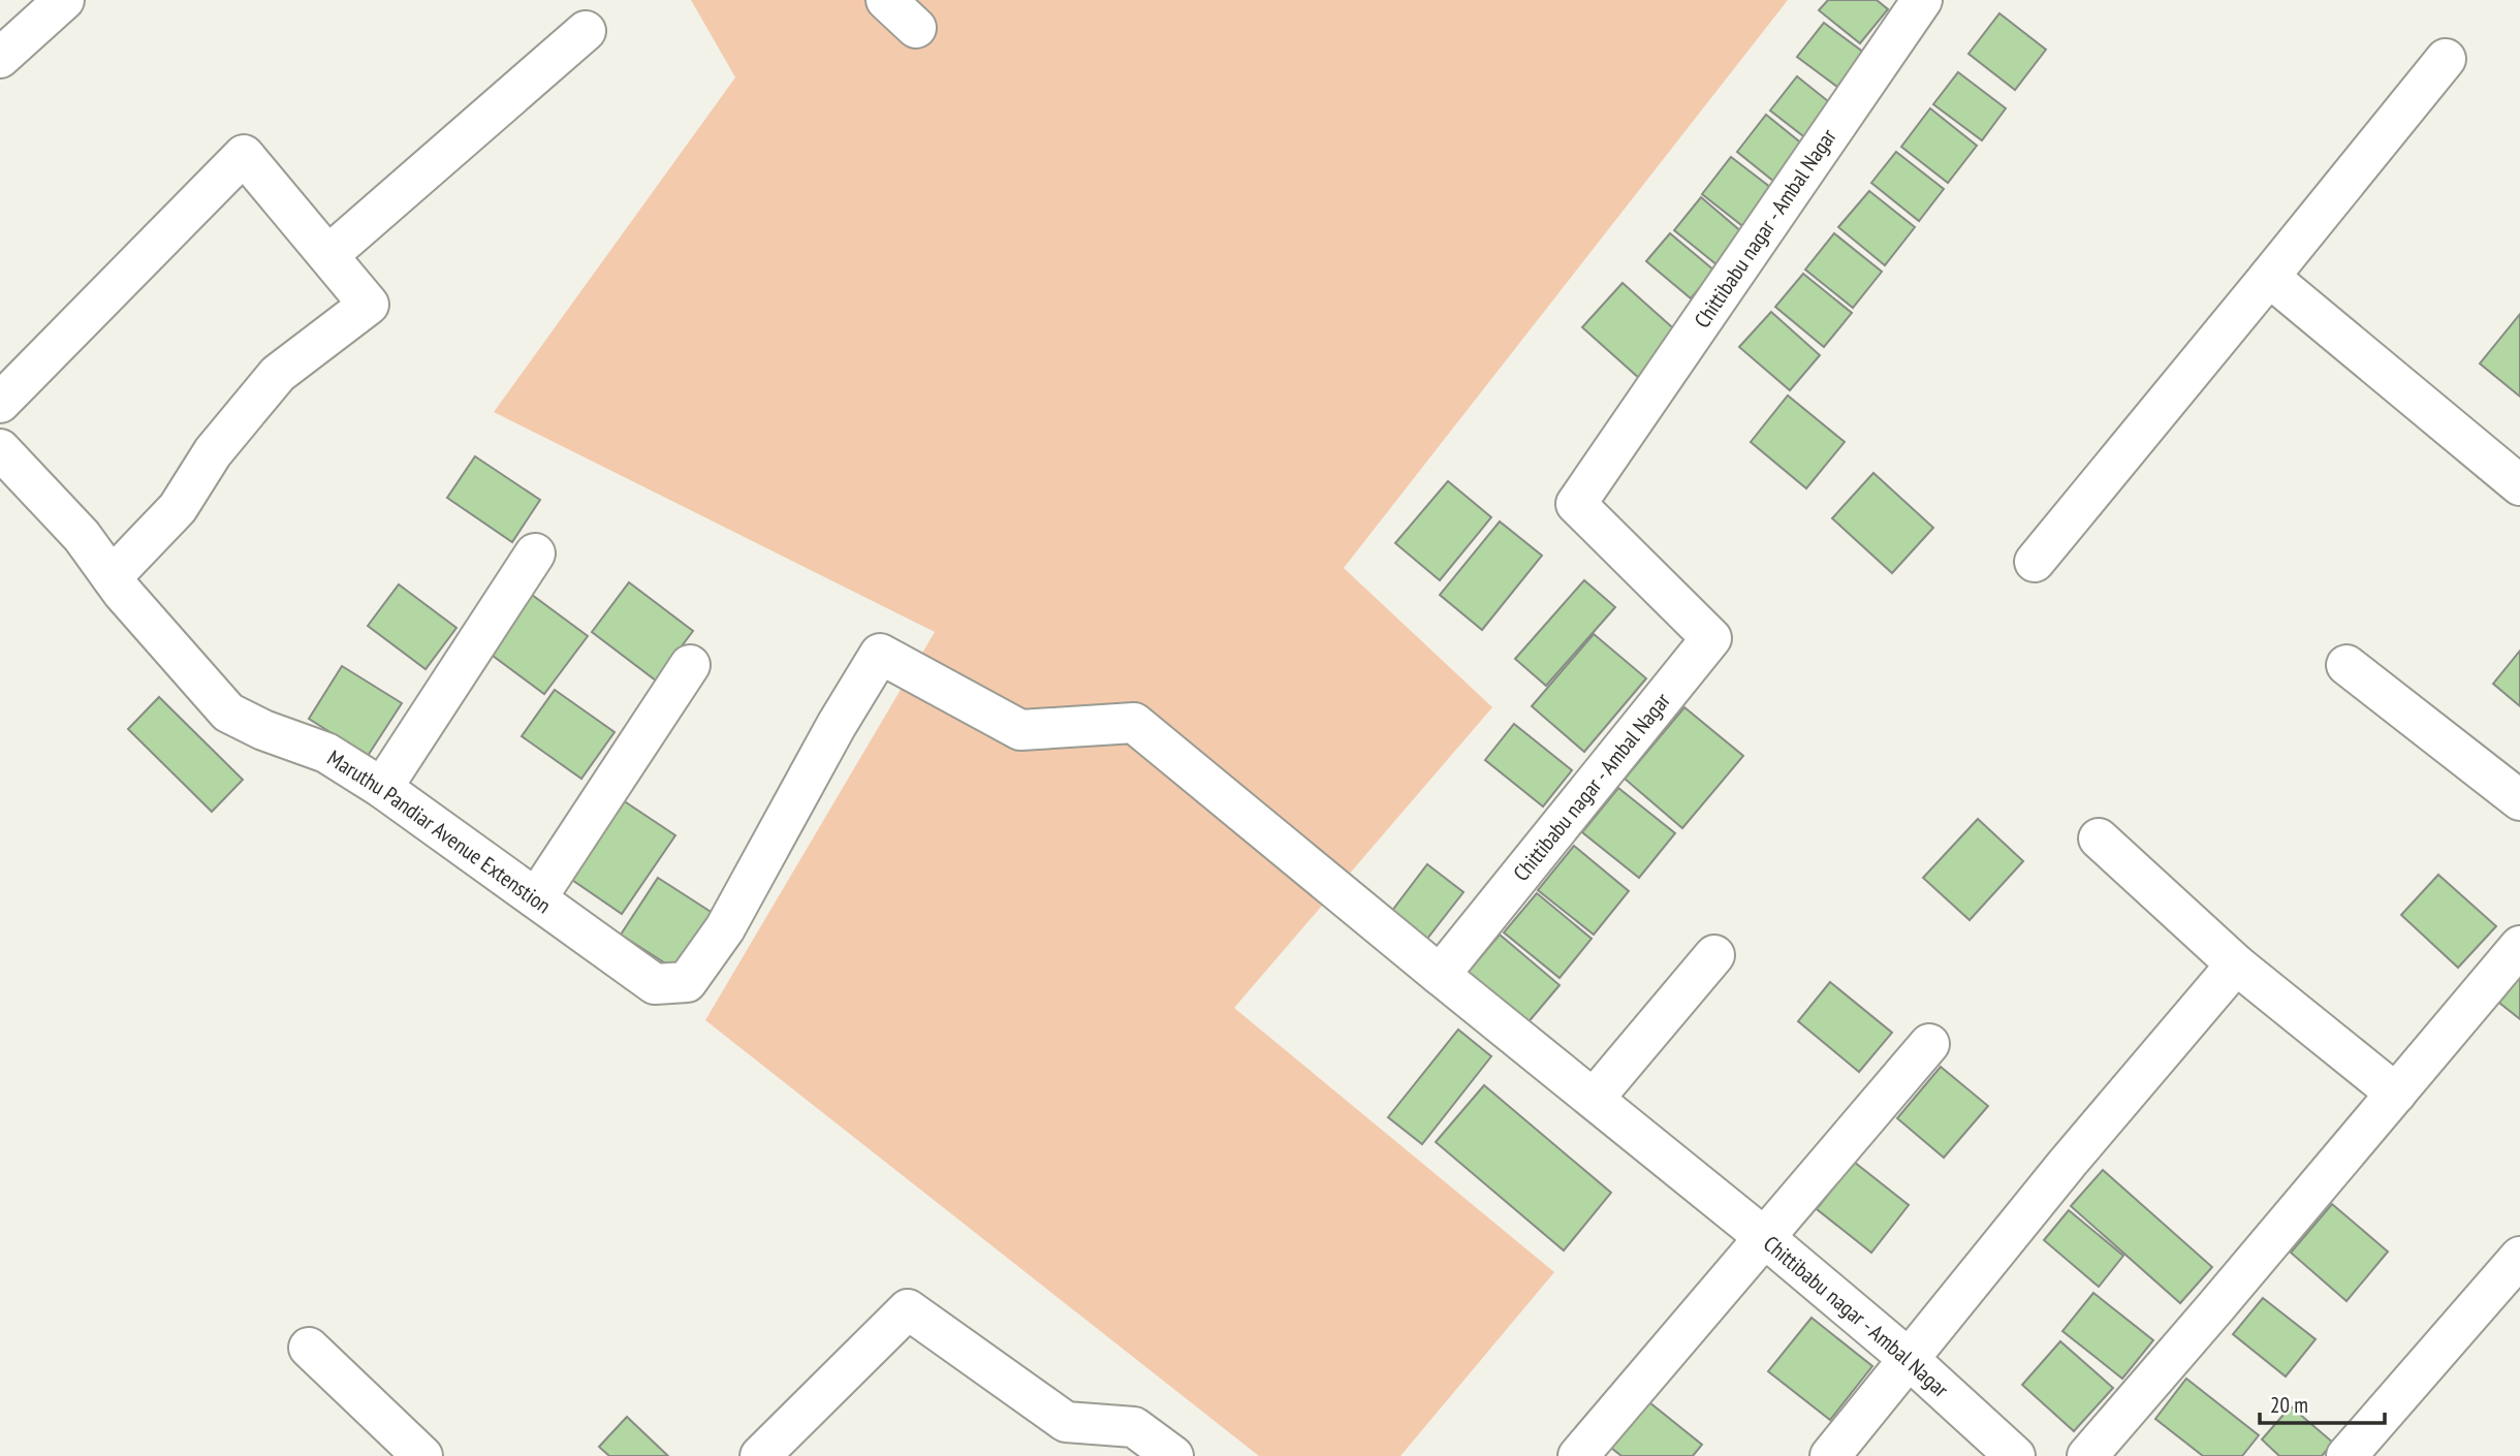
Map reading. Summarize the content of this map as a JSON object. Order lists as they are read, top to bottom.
{
  "streets": {
    "street": ["Chittibabu nagar - Ambal Nagar", "Maruthu Pandiar Avenue Extenstion"]
  },
  "crossings": [
    ["Chittibabu nagar - Ambal Nagar", "Maruthu Pandiar Avenue Extenstion"]
  ],
  "scale_bar": "20 m"
}
